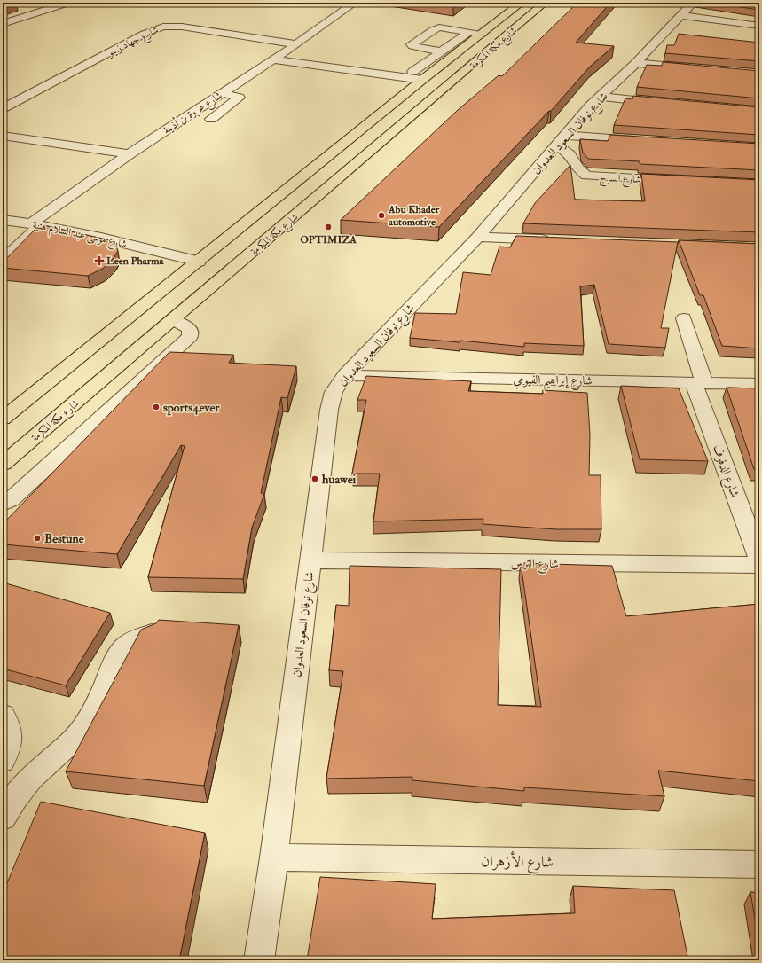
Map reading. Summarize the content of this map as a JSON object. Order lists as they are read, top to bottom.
{
  "streets": {
    "main road": ["شارع مكة المكرمة"],
    "street": [
      "شارع جهاد زينو",
      "شارع عروة بن أذينة",
      "شارع نوفان السعود العدوان",
      "شارع السرج",
      "شارع موسى عبد السلام هنية",
      "شارع إبراهيم الفيومي",
      "شارع الدفوف",
      "شارع الترس",
      "شارع الأزهران"
    ]
  },
  "crossings": [
    ["شارع جهاد زينو", "شارع عروة بن أذينة"],
    ["شارع مكة المكرمة", "شارع موسى عبد السلام هنية"],
    ["شارع عروة بن أذينة", "شارع موسى عبد السلام هنية"],
    ["شارع نوفان السعود العدوان", "شارع السرج"],
    ["شارع نوفان السعود العدوان", "شارع إبراهيم الفيومي"],
    ["شارع نوفان السعود العدوان", "شارع الترس"],
    ["شارع نوفان السعود العدوان", "شارع الأزهران"],
    ["شارع إبراهيم الفيومي", "شارع الدفوف"]
  ],
  "places": {
    "other": [
      "Abu Khader automotive",
      "OPTIMIZA",
      "sports4ever",
      "huawei",
      "Bestune"
    ],
    "health": ["Leen Pharma"]
  }
}
